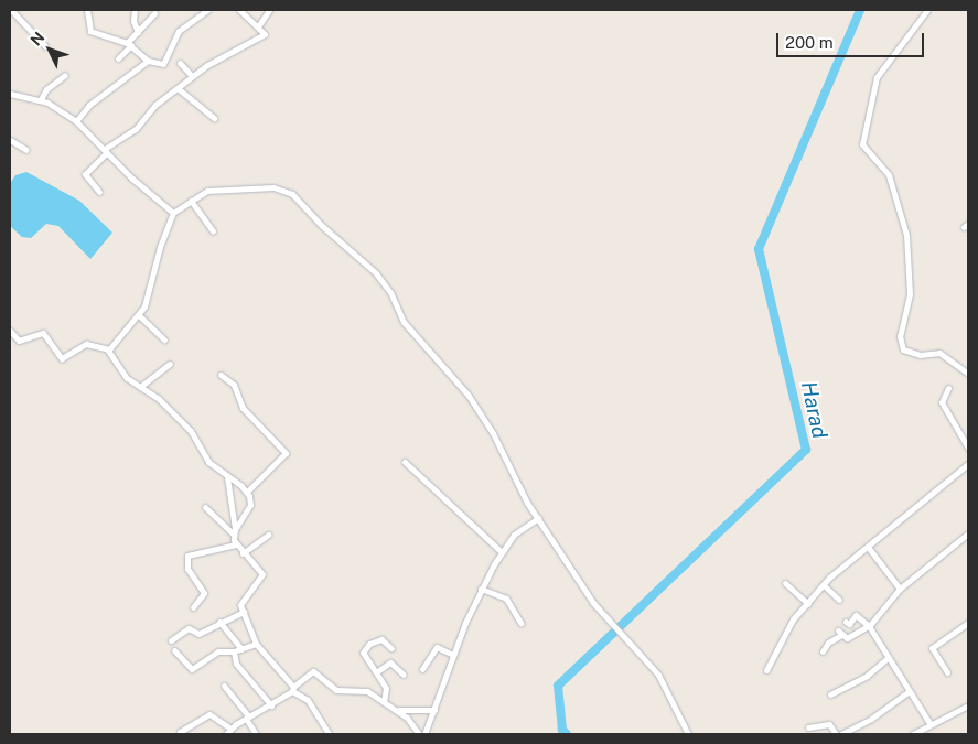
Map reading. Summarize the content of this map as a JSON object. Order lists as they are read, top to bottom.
{
  "water": ["Harad"],
  "scale_bar": "200 m",
  "north": "top left"
}
